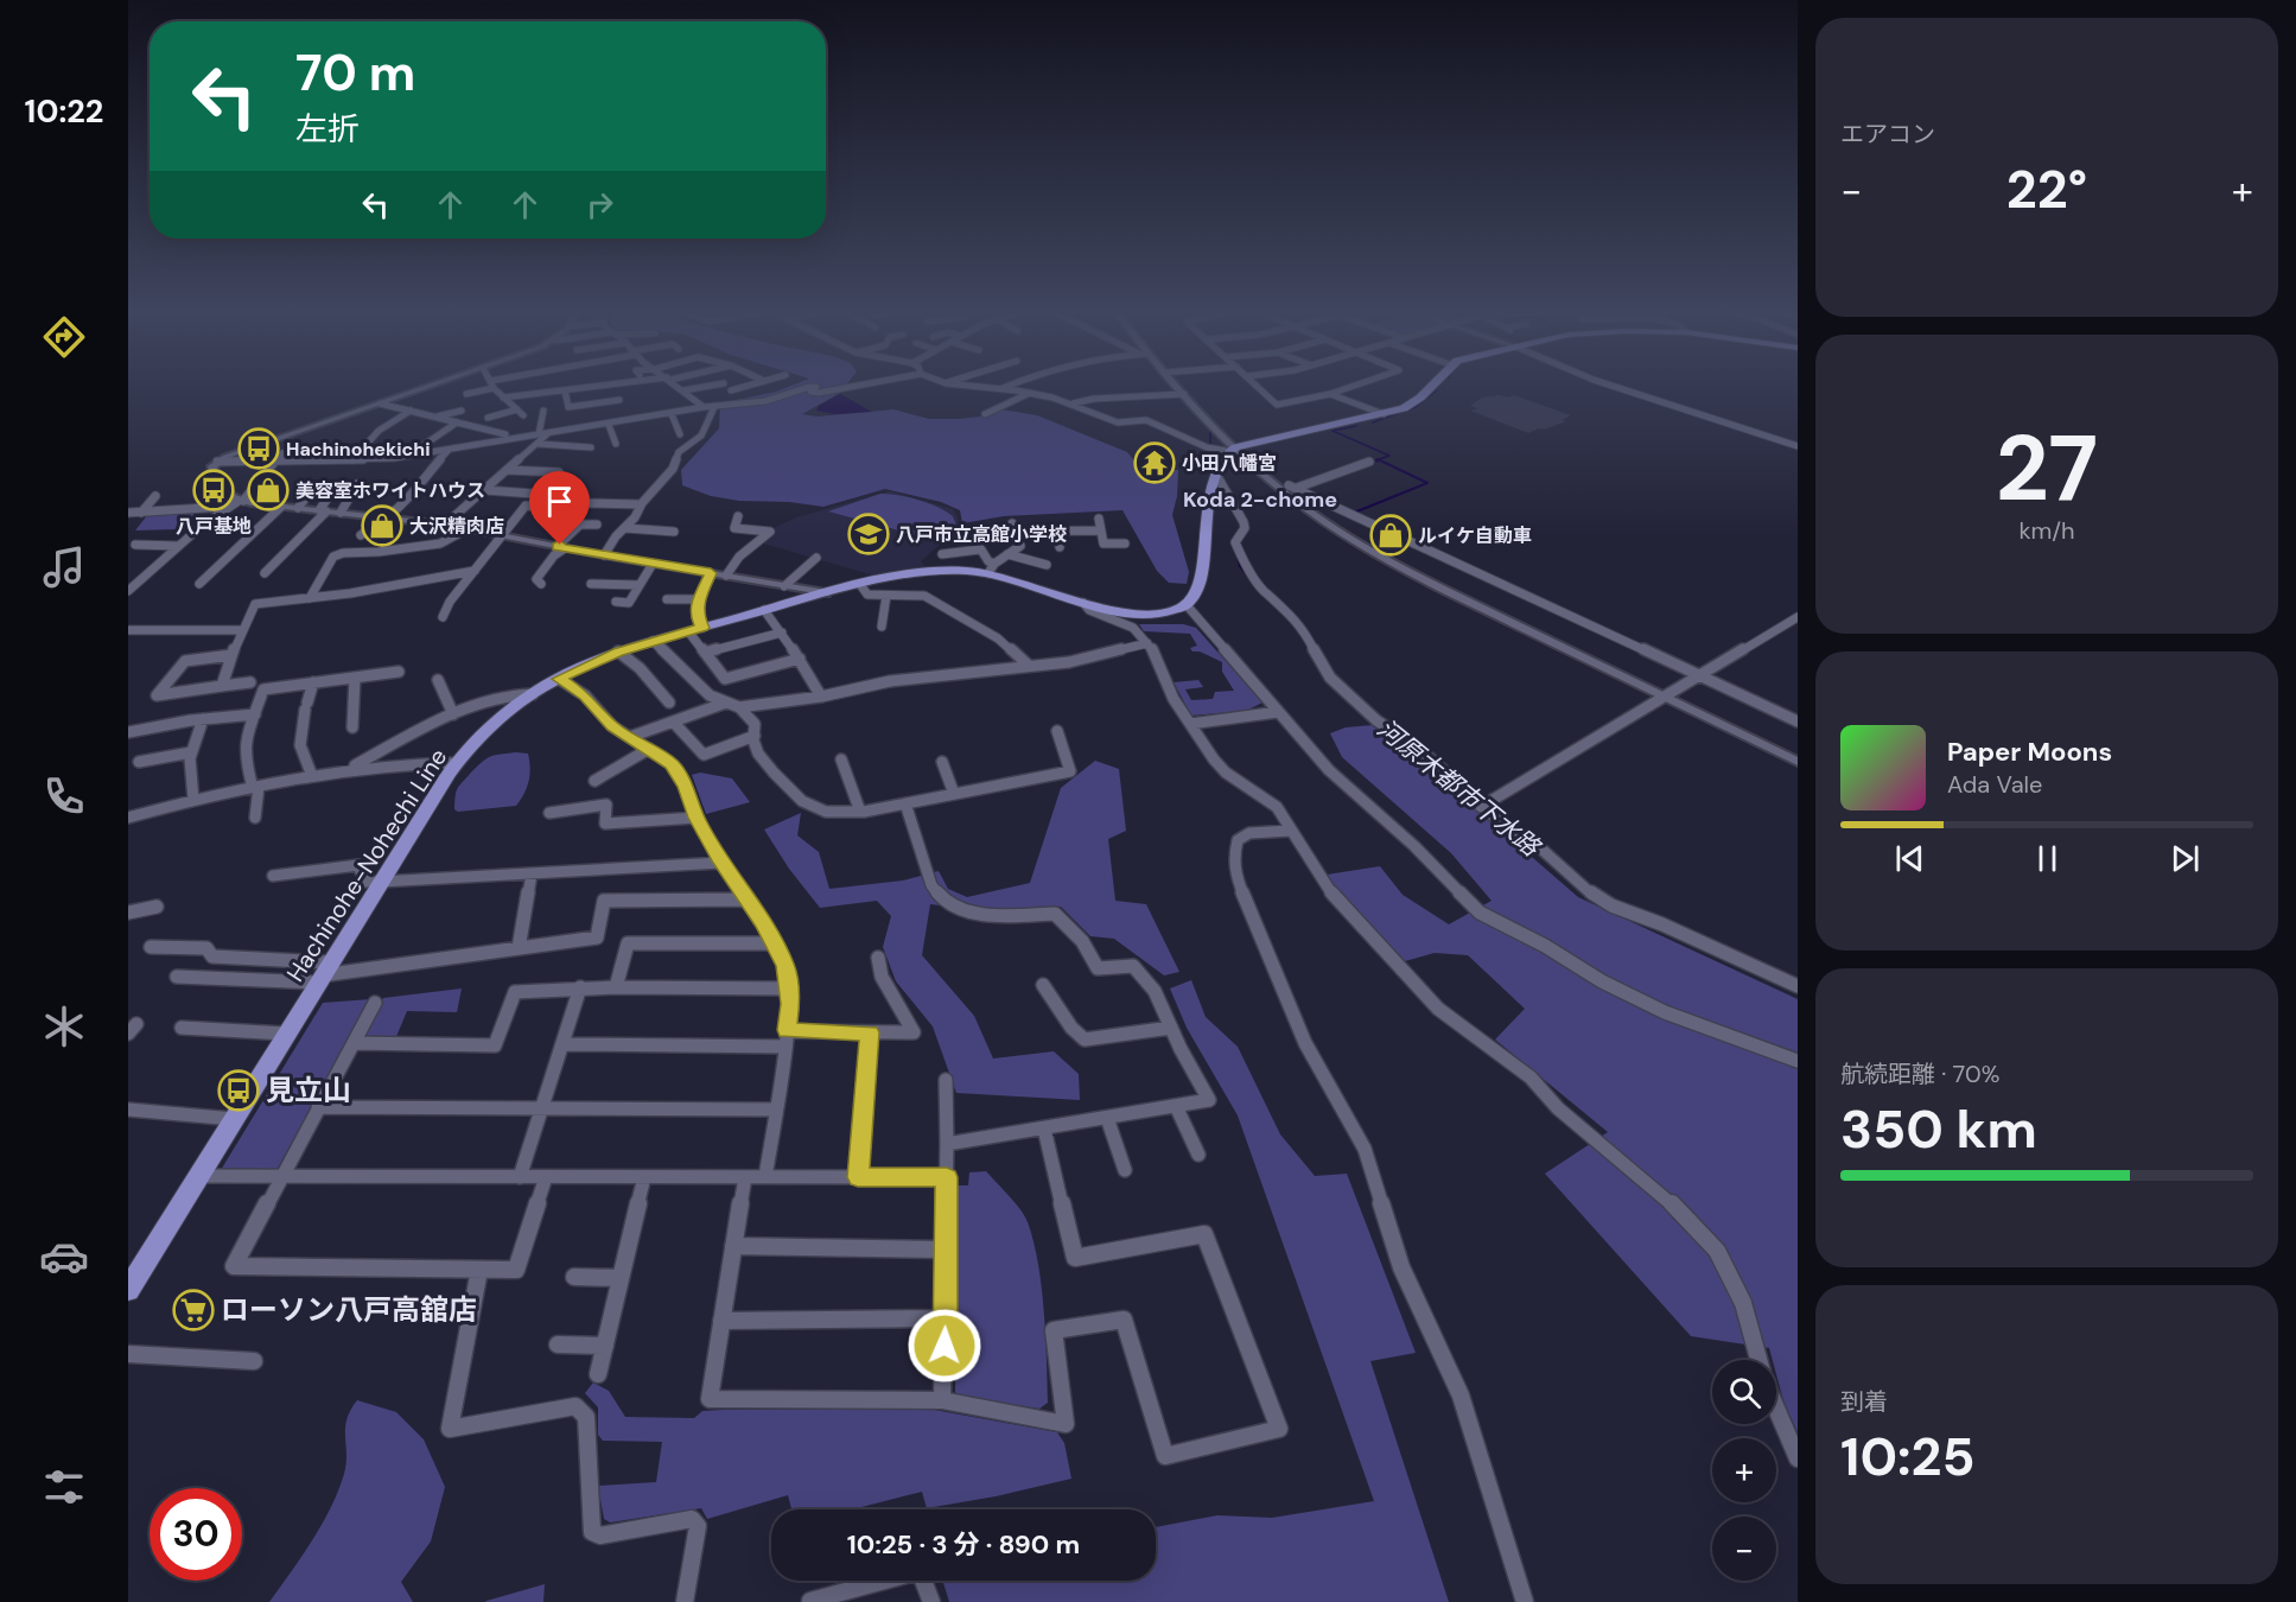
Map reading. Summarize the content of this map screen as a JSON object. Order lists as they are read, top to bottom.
{
  "streets": {
    "main road": ["Hachinohe-Nohechi Line"]
  },
  "districts": ["Koda 2-chome"],
  "water": ["河原木都市下水路"],
  "places": {
    "bus stop": ["Hachinohekichi", "八戸基地", "見立山"],
    "temple": ["小田八幡宮"],
    "shop": ["美容室ホワイトハウス", "大沢精肉店", "ルイケ自動車"],
    "school or university": ["八戸市立高館小学校"],
    "supermarket": ["ローソン八戸高舘店"]
  },
  "page": {
    "tabs": "10:22",
    "tile": [
      "エアコン",
      ["27", "km/h"],
      ["航続距離 · 70%", "350 km"],
      ["到着", "10:25"]
    ],
    "turn": ["70 m", "左折"],
    "heat": ["−", "22°", "+"],
    "song": ["Paper Moons", "Ada Vale"],
    "map_buttons": ["+", "−"],
    "limit": "30",
    "trip": "10:25 · 3 分 · 890 m"
  }
}
